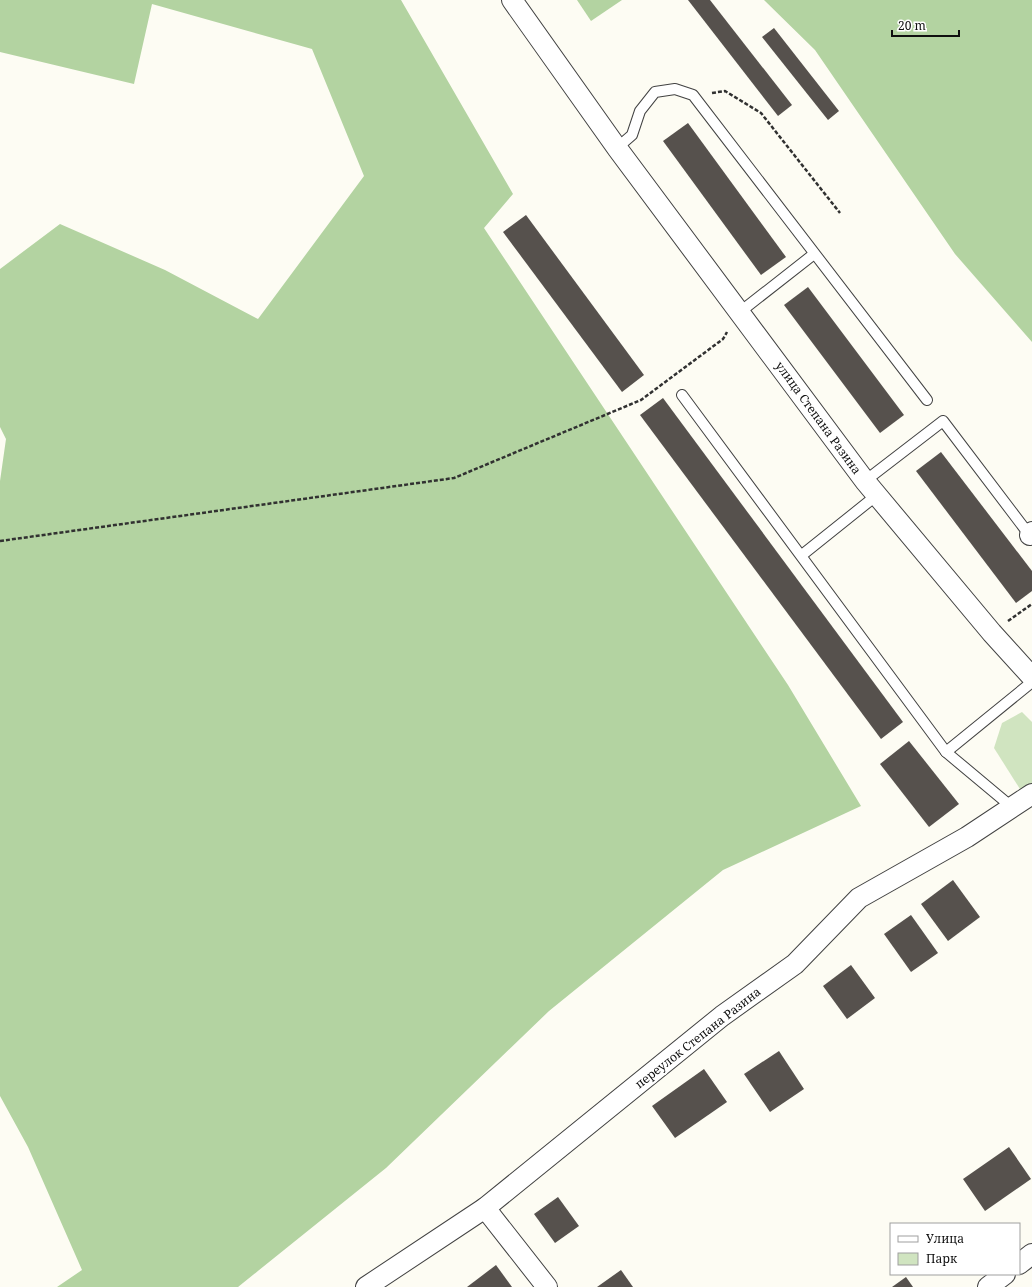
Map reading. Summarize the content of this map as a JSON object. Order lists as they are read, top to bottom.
{
  "streets": {
    "street": ["улица Степана Разина", "переулок Степана Разина"]
  },
  "legend": ["Улица", "Парк"],
  "scale_bar": "20 m"
}
